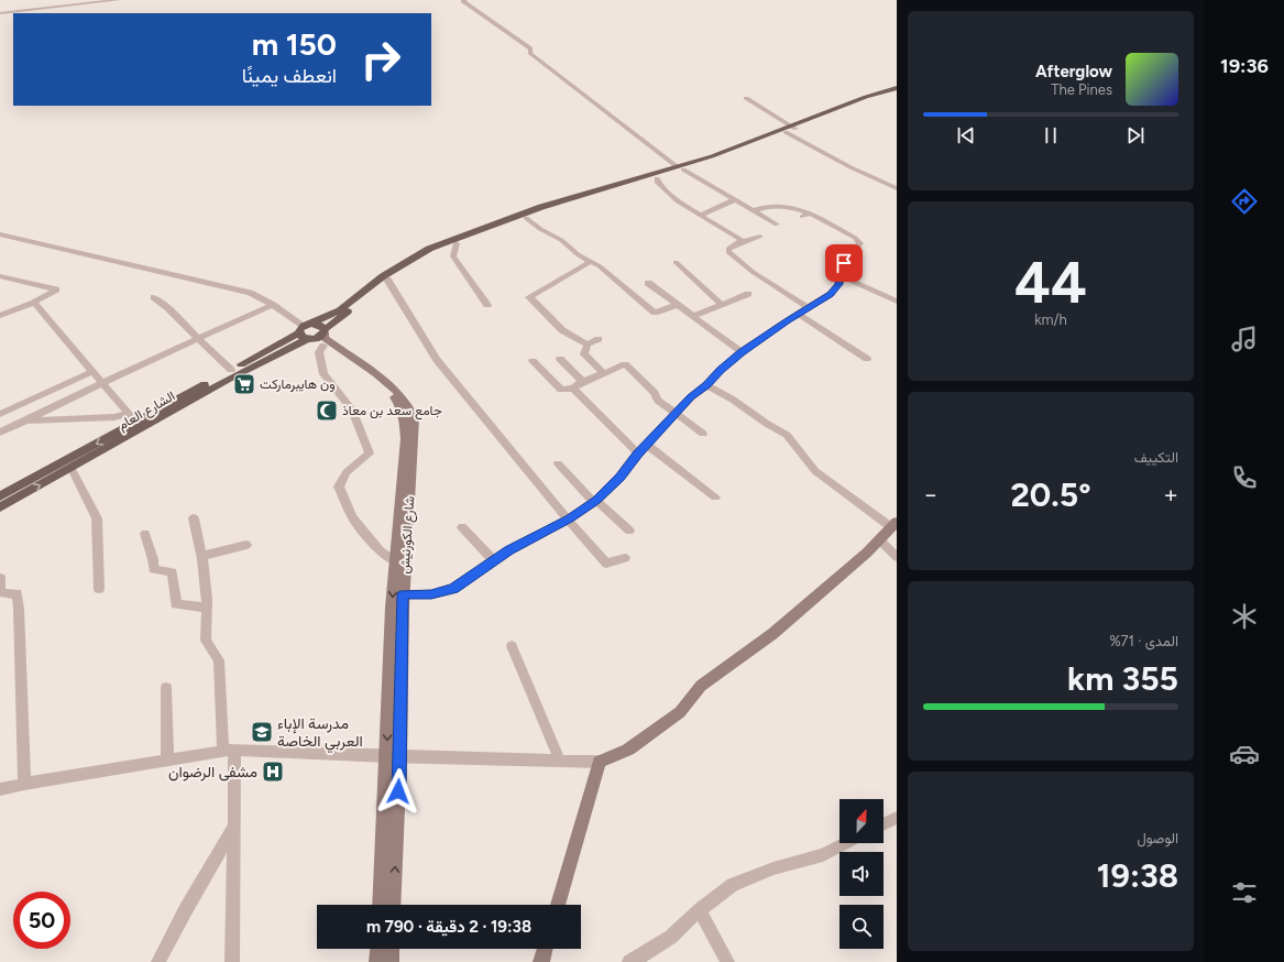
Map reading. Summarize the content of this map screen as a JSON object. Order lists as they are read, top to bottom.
{
  "streets": {
    "main road": ["الشارع العام", "شارع الكورنيش"]
  },
  "crossings": [
    ["الشارع العام", "شارع الكورنيش"]
  ],
  "places": {
    "supermarket": ["ون هايبرماركت"],
    "mosque": ["جامع سعد بن معاذ"],
    "school or university": ["مدرسة الإباء العربي الخاصة"],
    "hospital": ["مشفى الرضوان"]
  },
  "north": "top",
  "page": {
    "tabs": "19:36",
    "turn": ["150 m", "انعطف يمينًا"],
    "song": ["Afterglow", "The Pines"],
    "tile": [
      ["44", "km/h"],
      "التكييف",
      ["المدى · 71%", "355 km"],
      ["الوصول", "19:38"]
    ],
    "heat": ["−", "20.5°", "+"],
    "limit": "50",
    "trip": "19:38 · 2 دقيقة · 790 m"
  }
}
